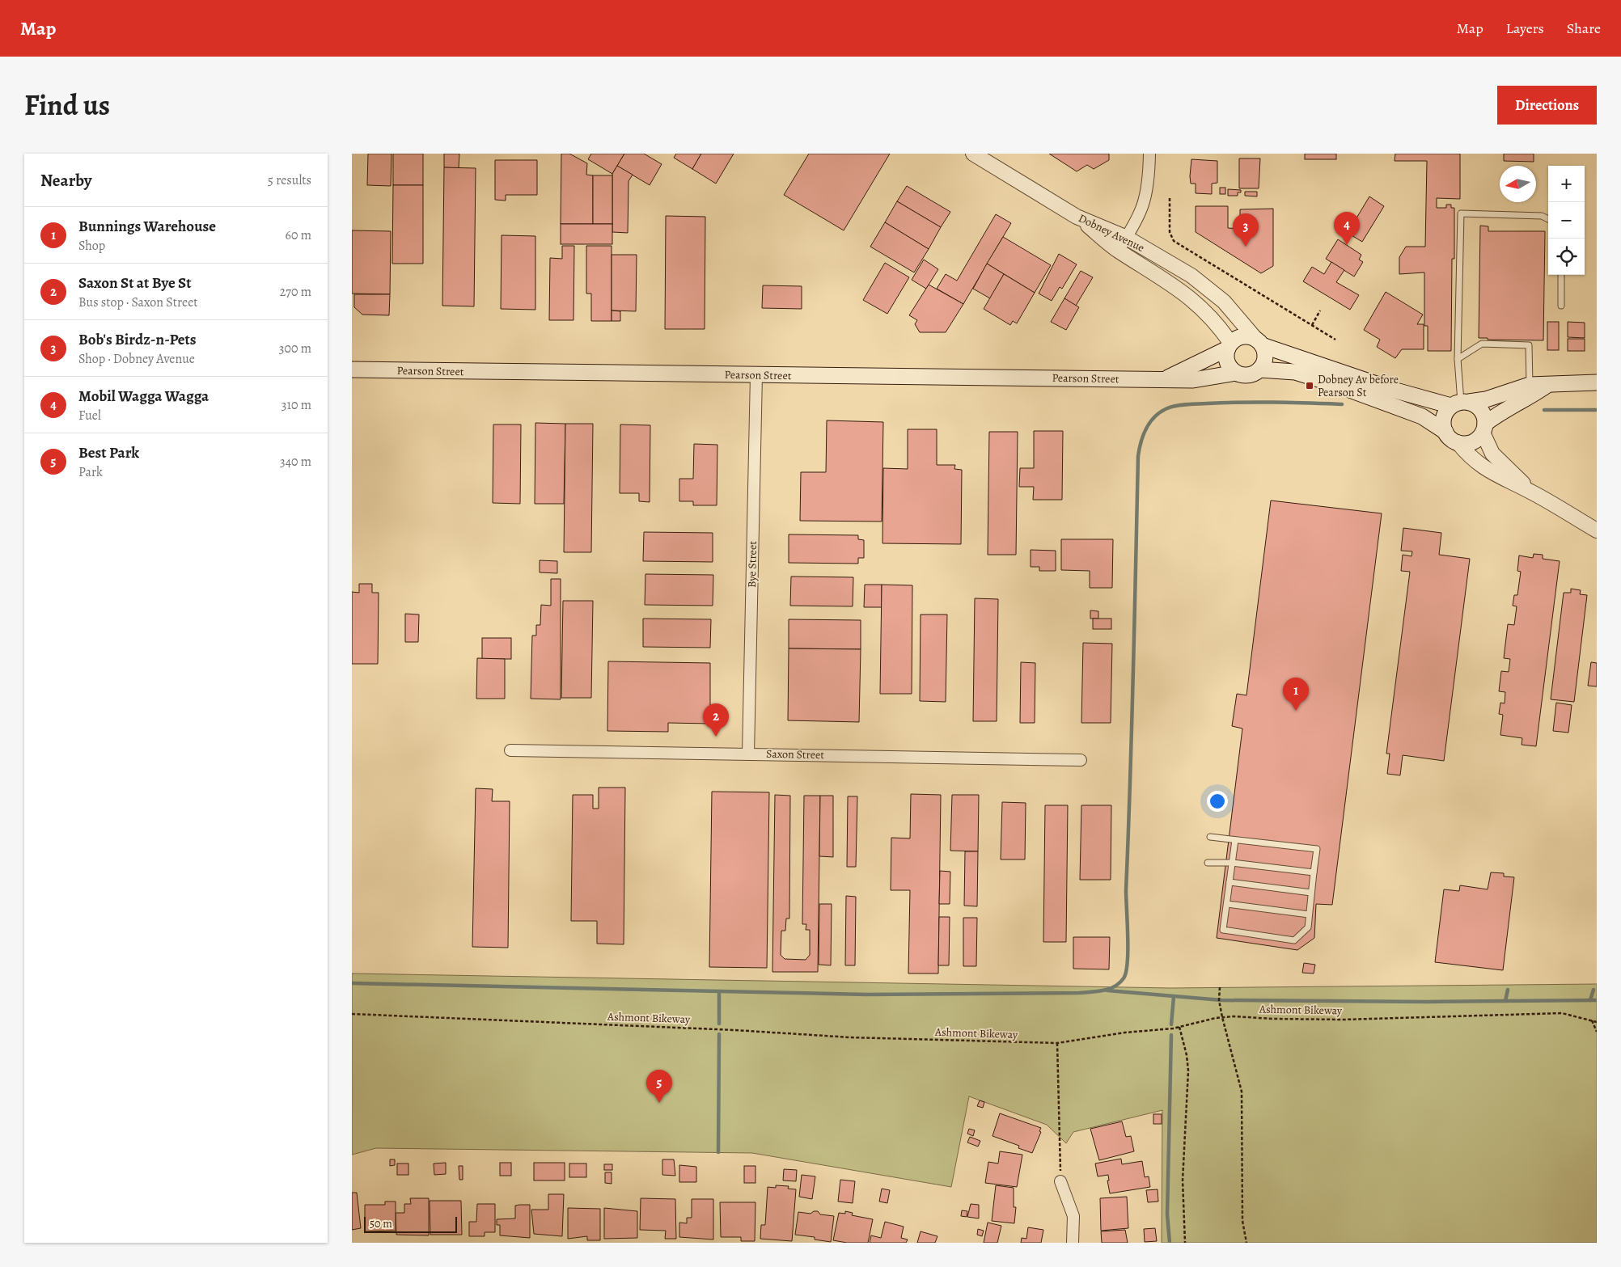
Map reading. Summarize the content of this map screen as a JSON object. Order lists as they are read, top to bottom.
{
  "streets": {
    "main road": ["Pearson Street"],
    "street": ["Dobney Avenue", "Bye Street", "Saxon Street"],
    "path": ["Ashmont Bikeway"]
  },
  "crossings": [
    ["Dobney Avenue", "Pearson Street"],
    ["Pearson Street", "Bye Street"],
    ["Bye Street", "Saxon Street"]
  ],
  "places": {
    "transit": ["Dobney Av before Pearson St"]
  },
  "scale_bar": "50 m",
  "north": "left",
  "page": {
    "header": "Map",
    "nav": ["Map", "Layers", "Share"],
    "title": "Find us",
    "buttons": "Directions",
    "heading": ["Nearby", "5 results"],
    "map_buttons": ["+", "−"],
    "list": [
      {
        "mark": "1",
        "name": "Bunnings Warehouse",
        "note": "Shop",
        "value": "60 m"
      },
      {
        "mark": "2",
        "name": "Saxon St at Bye St",
        "note": "Bus stop · Saxon Street",
        "value": "270 m"
      },
      {
        "mark": "3",
        "name": "Bob's Birdz-n-Pets",
        "note": "Shop · Dobney Avenue",
        "value": "300 m"
      },
      {
        "mark": "4",
        "name": "Mobil Wagga Wagga",
        "note": "Fuel",
        "value": "310 m"
      },
      {
        "mark": "5",
        "name": "Best Park",
        "note": "Park",
        "value": "340 m"
      }
    ],
    "pins": [
      "4",
      "3",
      "1",
      "2",
      "5"
    ],
    "scale": "50 m"
  }
}
